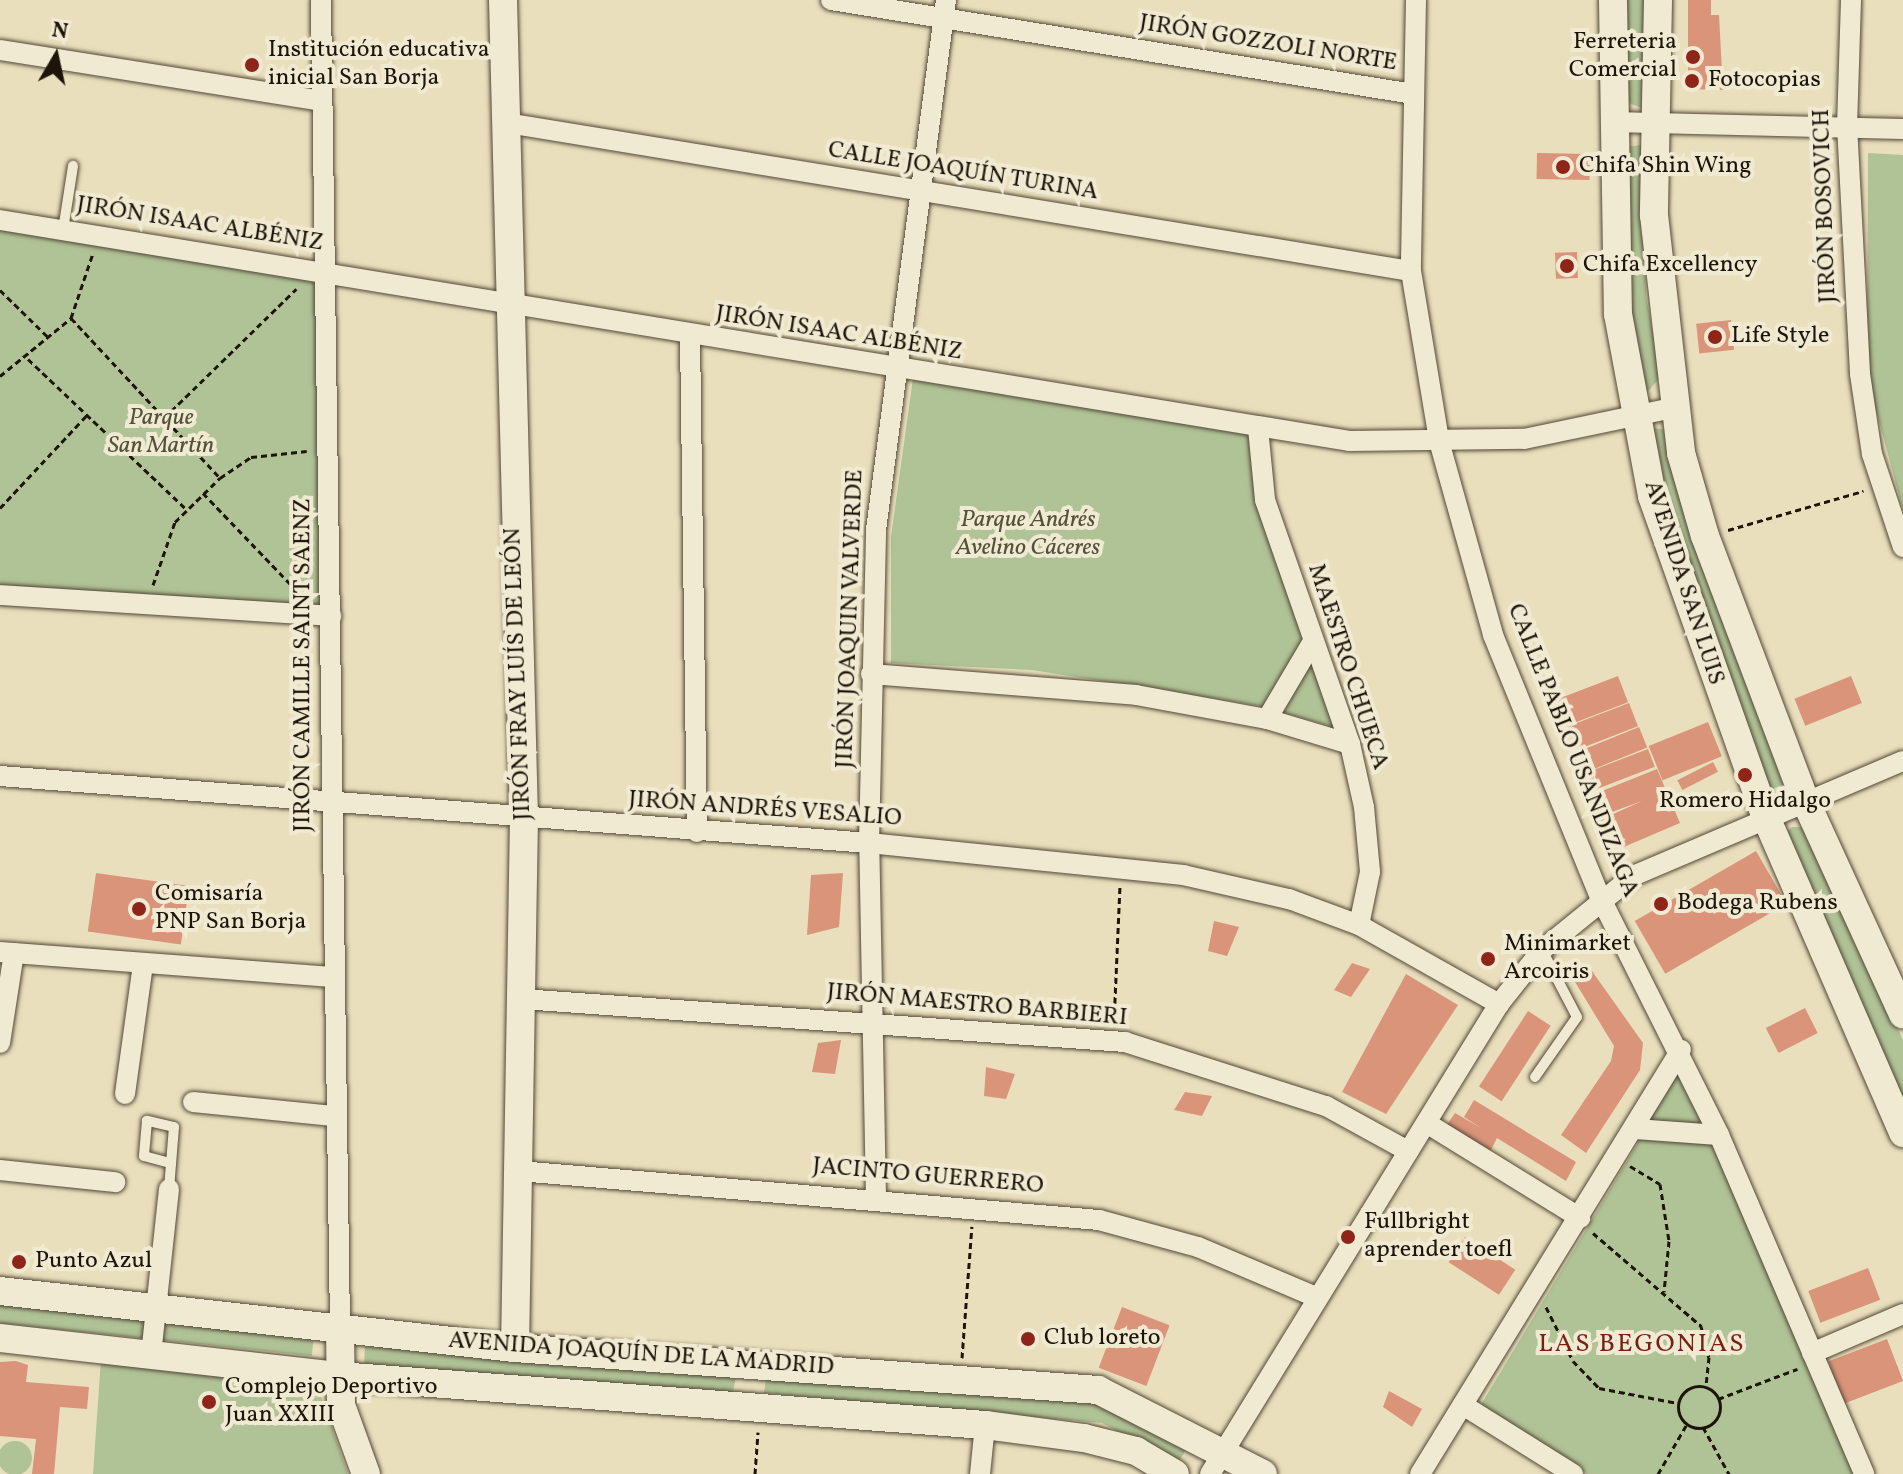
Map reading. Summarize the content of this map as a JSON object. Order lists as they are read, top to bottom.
{
  "streets": {
    "street": [
      "JIRÓN GOZZOLI NORTE",
      "CALLE JOAQUÍN TURINA",
      "JIRÓN BOSOVICH",
      "JIRÓN ISAAC ALBÉNIZ",
      "AVENIDA SAN LUIS",
      "JIRÓN JOAQUIN VALVERDE",
      "JIRÓN CAMILLE SAINT SAENZ",
      "MAESTRO CHUECA",
      "JIRÓN FRAY LUÍS DE LEÓN",
      "CALLE PABLO USANDIZAGA",
      "JIRÓN ANDRÉS VESALIO",
      "JIRÓN MAESTRO BARBIERI",
      "JACINTO GUERRERO",
      "AVENIDA JOAQUÍN DE LA MADRID"
    ]
  },
  "crossings": [
    ["JIRÓN GOZZOLI NORTE", "JIRÓN JOAQUIN VALVERDE"],
    ["JIRÓN GOZZOLI NORTE", "CALLE PABLO USANDIZAGA"],
    ["CALLE JOAQUÍN TURINA", "JIRÓN JOAQUIN VALVERDE"],
    ["CALLE JOAQUÍN TURINA", "JIRÓN FRAY LUÍS DE LEÓN"],
    ["CALLE JOAQUÍN TURINA", "CALLE PABLO USANDIZAGA"],
    ["JIRÓN ISAAC ALBÉNIZ", "AVENIDA SAN LUIS"],
    ["JIRÓN ISAAC ALBÉNIZ", "JIRÓN JOAQUIN VALVERDE"],
    ["JIRÓN ISAAC ALBÉNIZ", "JIRÓN CAMILLE SAINT SAENZ"],
    ["JIRÓN ISAAC ALBÉNIZ", "MAESTRO CHUECA"],
    ["JIRÓN ISAAC ALBÉNIZ", "JIRÓN FRAY LUÍS DE LEÓN"],
    ["JIRÓN ISAAC ALBÉNIZ", "CALLE PABLO USANDIZAGA"],
    ["JIRÓN JOAQUIN VALVERDE", "JIRÓN ANDRÉS VESALIO"],
    ["JIRÓN JOAQUIN VALVERDE", "JIRÓN MAESTRO BARBIERI"],
    ["JIRÓN JOAQUIN VALVERDE", "JACINTO GUERRERO"],
    ["JIRÓN CAMILLE SAINT SAENZ", "JIRÓN ANDRÉS VESALIO"],
    ["JIRÓN CAMILLE SAINT SAENZ", "AVENIDA JOAQUÍN DE LA MADRID"],
    ["MAESTRO CHUECA", "JIRÓN ANDRÉS VESALIO"],
    ["JIRÓN FRAY LUÍS DE LEÓN", "JIRÓN ANDRÉS VESALIO"],
    ["JIRÓN FRAY LUÍS DE LEÓN", "JIRÓN MAESTRO BARBIERI"],
    ["JIRÓN FRAY LUÍS DE LEÓN", "JACINTO GUERRERO"],
    ["JIRÓN FRAY LUÍS DE LEÓN", "AVENIDA JOAQUÍN DE LA MADRID"]
  ],
  "districts": ["LAS BEGONIAS"],
  "parks": ["Parque San Martín", "Parque Andrés Avelino Cáceres"],
  "places": [
    "Ferreteria Comercial",
    "Institución educativa inicial San Borja",
    "Fotocopias",
    "Chifa Shin Wing",
    "Chifa Excellency",
    "Life Style",
    "Romero Hidalgo",
    "Bodega Rubens",
    "Comisaría PNP San Borja",
    "Minimarket Arcoiris",
    "Fullbright aprender toefl",
    "Punto Azul",
    "Club loreto",
    "Complejo Deportivo Juan XXIII"
  ],
  "north": "top"
}
